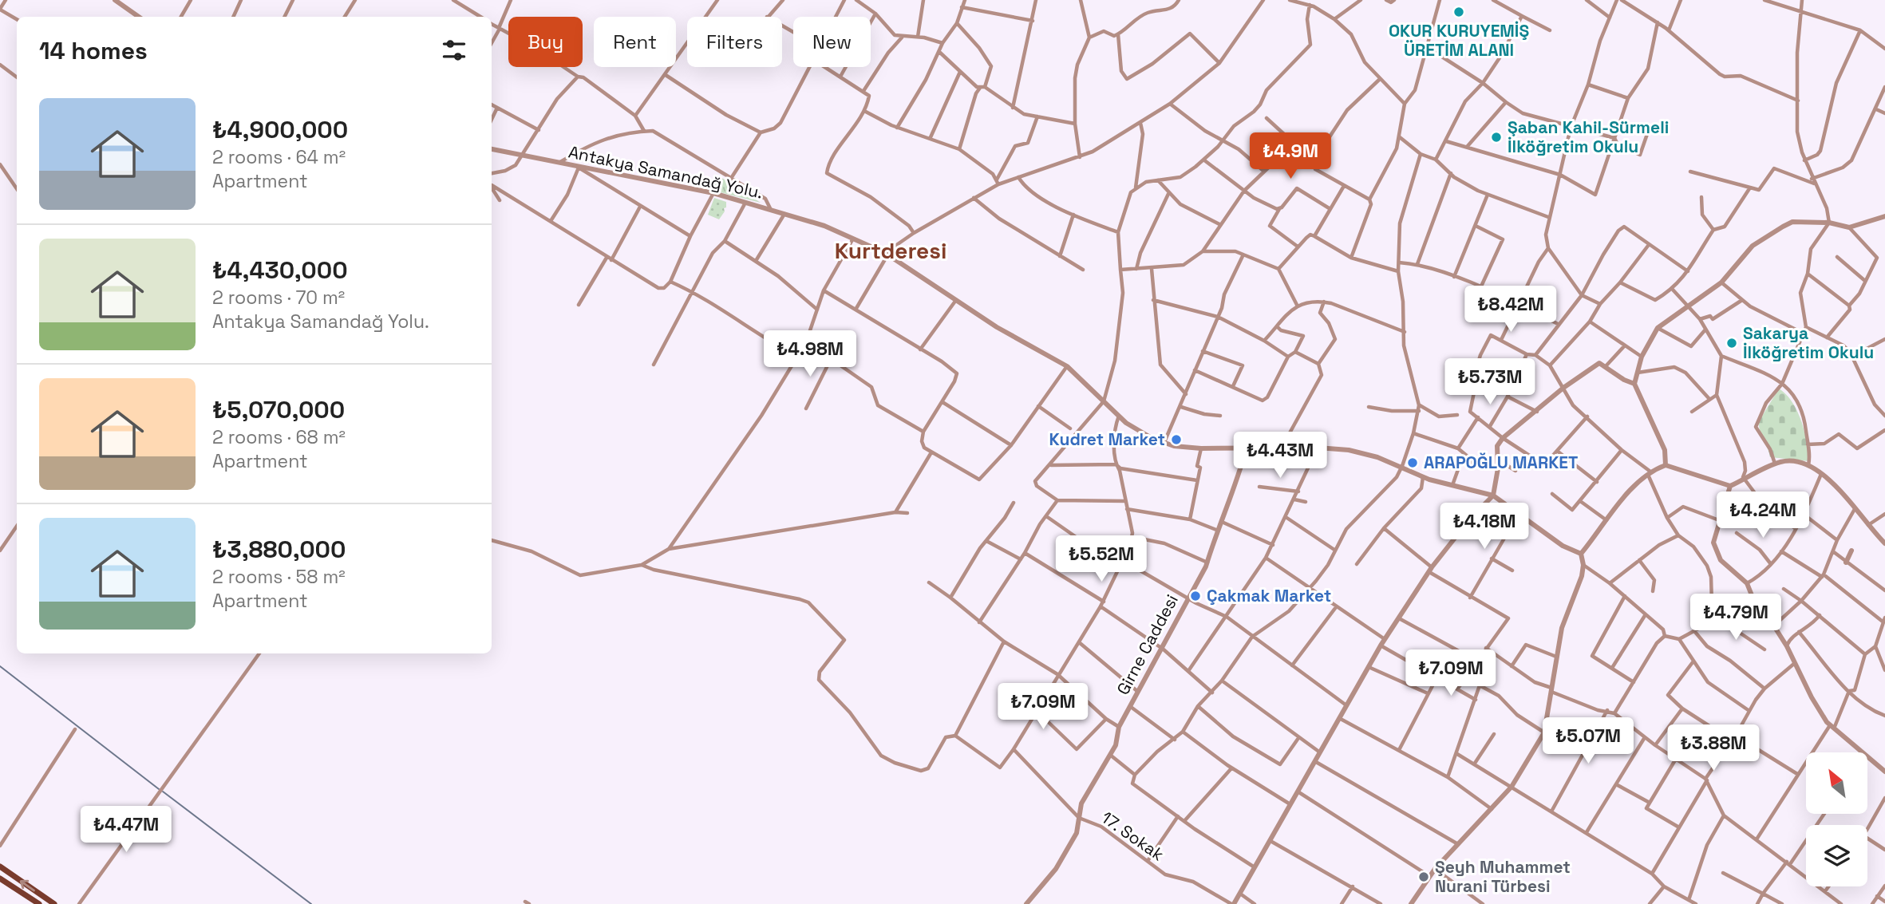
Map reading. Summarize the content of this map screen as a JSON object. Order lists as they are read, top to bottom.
{
  "streets": {
    "street": ["Antakya Samandağ Yolu.", "Girne Caddesi", "17. Sokak"]
  },
  "crossings": [
    ["Antakya Samandağ Yolu.", "Girne Caddesi"],
    ["Girne Caddesi", "17. Sokak"]
  ],
  "districts": ["Kurtderesi"],
  "places": [
    "OKUR KURUYEMİŞ ÜRETİM ALANI",
    "Şaban Kahil-Sürmeli İlköğretim Okulu",
    "Sakarya İlköğretim Okulu",
    "Kudret Market",
    "ARAPOĞLU MARKET",
    "Çakmak Market",
    "Şeyh Muhammet Nurani Türbesi"
  ],
  "north": "top left",
  "page": {
    "chip": [
      "Buy",
      "Rent",
      "Filters",
      "New"
    ],
    "heading": "14 homes",
    "list": [
      {
        "name": "₺4,900,000",
        "note": "2 rooms · 64 m² · Apartment"
      },
      {
        "name": "₺4,430,000",
        "note": "2 rooms · 70 m² · Antakya Samandağ Yolu."
      },
      {
        "name": "₺5,070,000",
        "note": "2 rooms · 68 m² · Apartment"
      },
      {
        "name": "₺3,880,000",
        "note": "2 rooms · 58 m² · Apartment"
      }
    ],
    "price": [
      "₺4.9M",
      "₺8.42M",
      "₺4.98M",
      "₺5.73M",
      "₺4.43M",
      "₺4.24M",
      "₺4.18M",
      "₺5.52M",
      "₺4.79M",
      "₺7.09M",
      "₺7.09M",
      "₺5.07M",
      "₺3.88M",
      "₺4.47M"
    ]
  }
}
